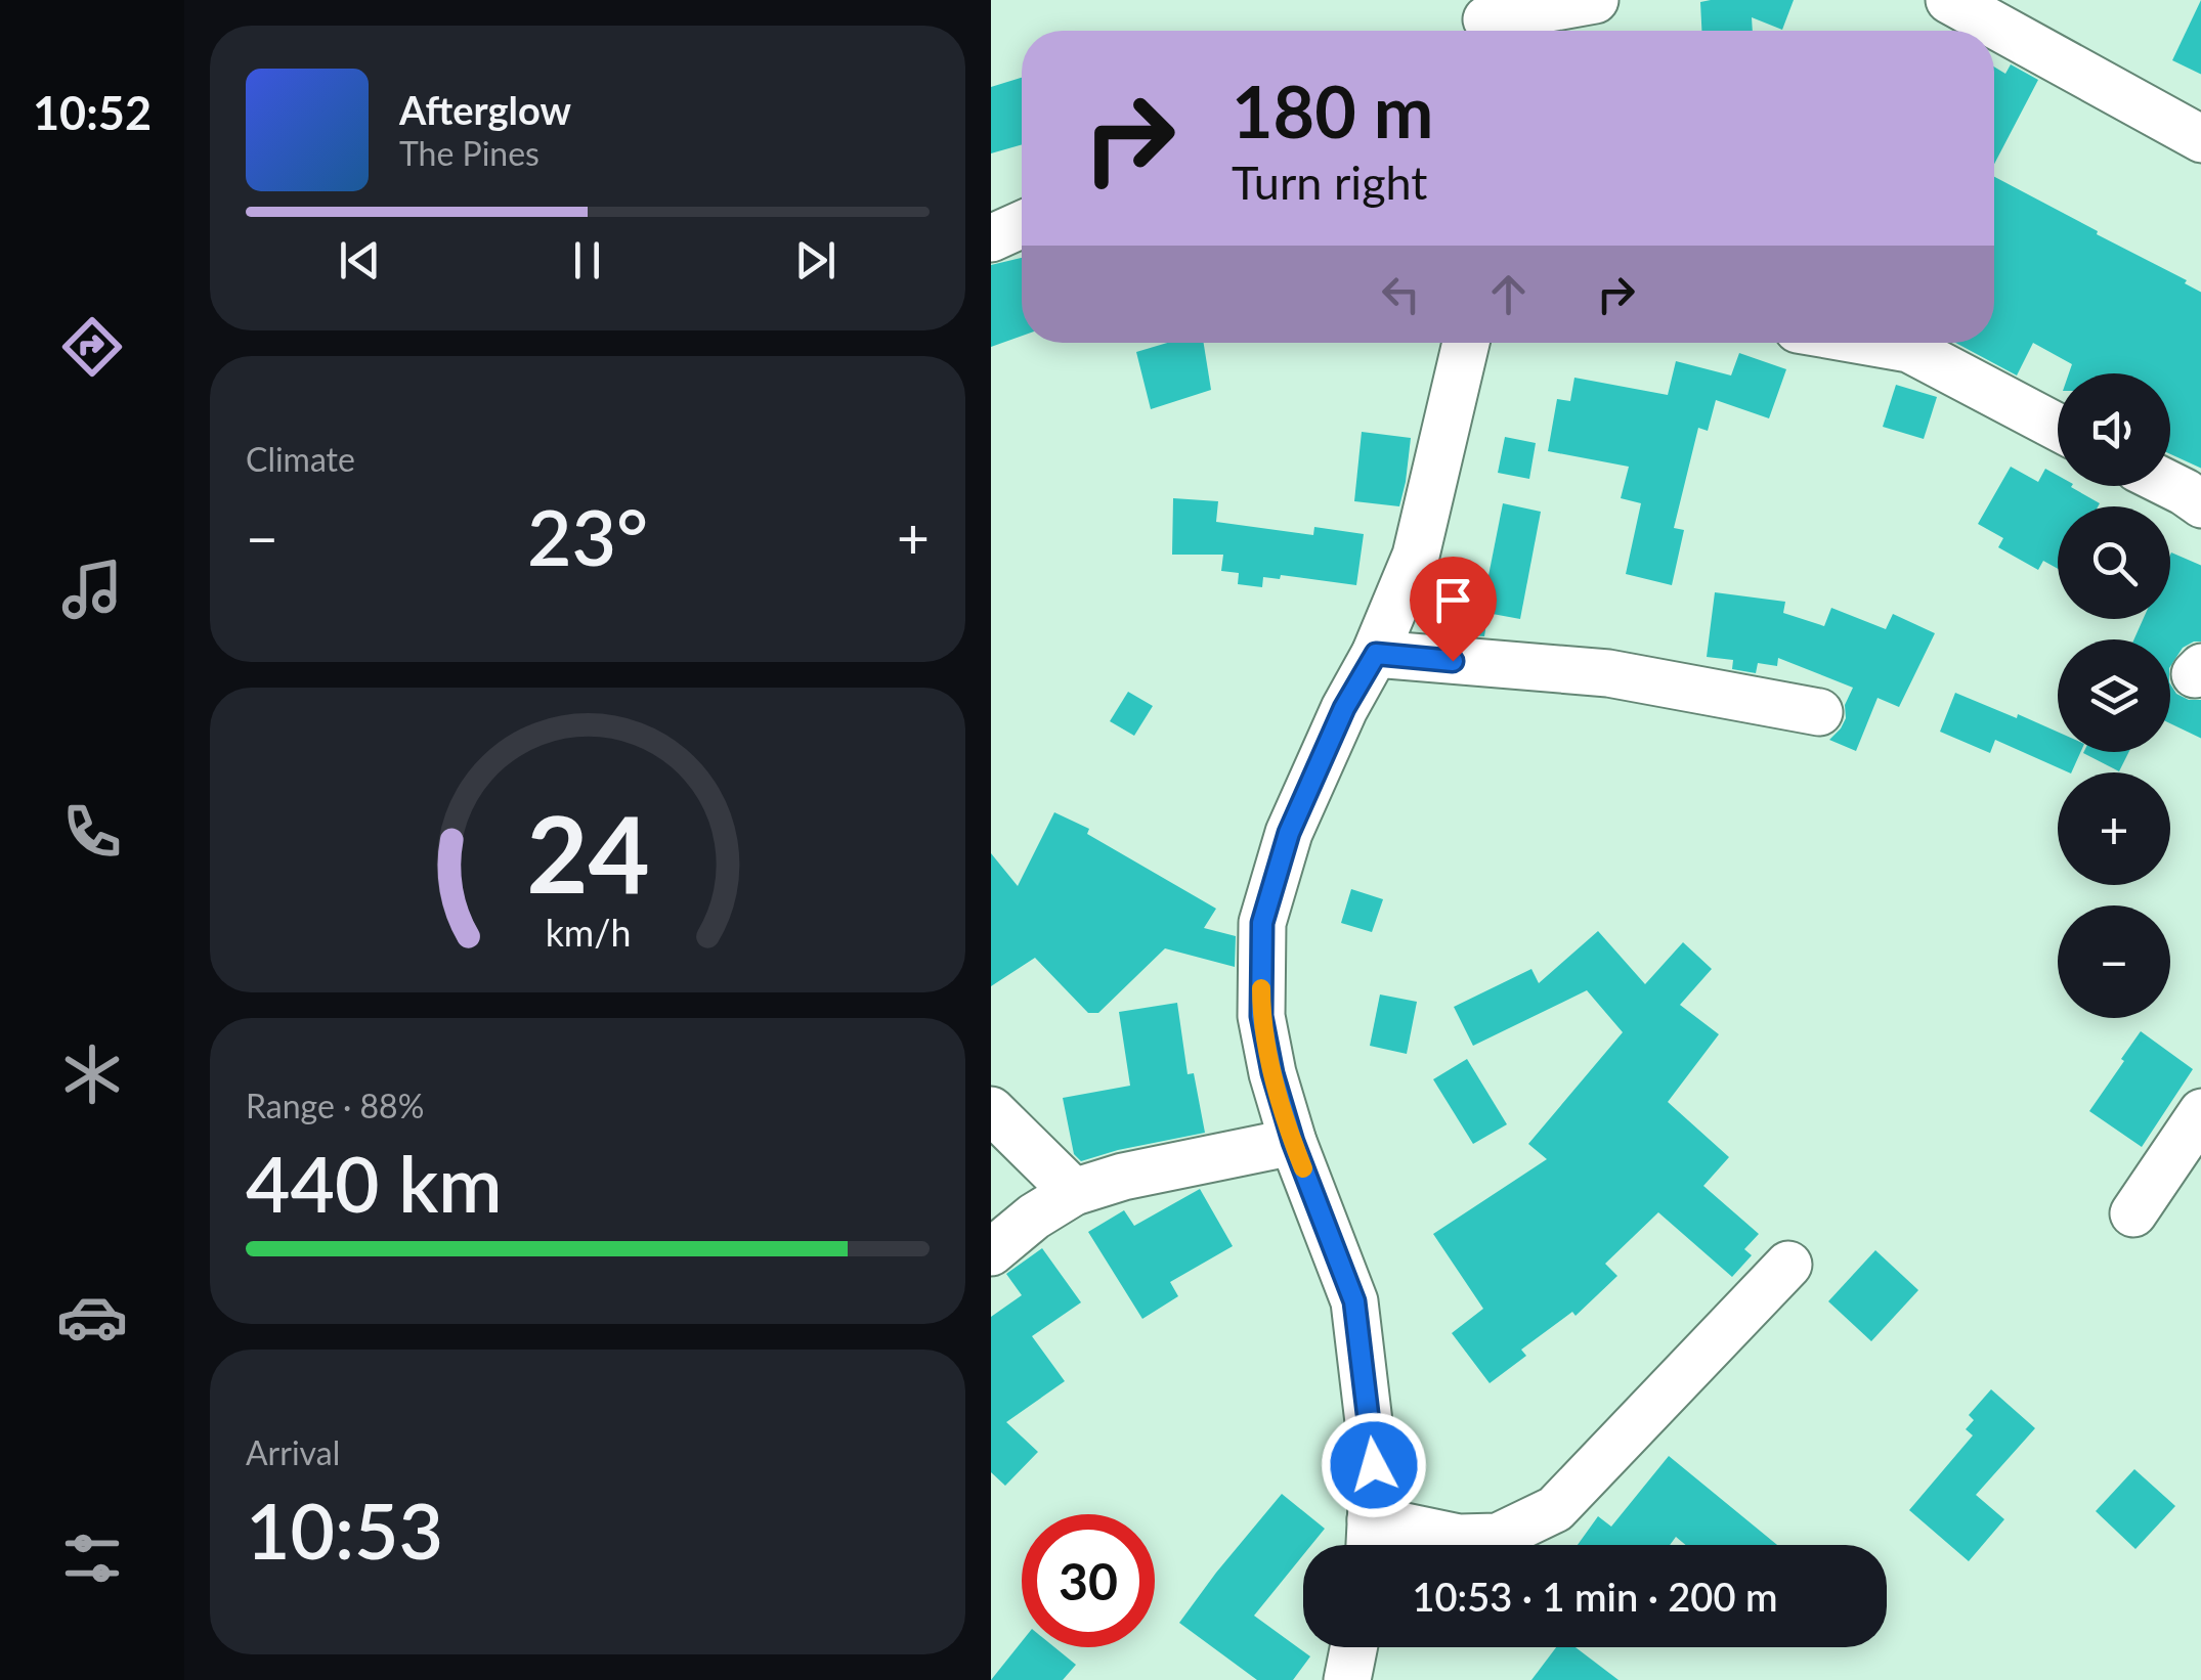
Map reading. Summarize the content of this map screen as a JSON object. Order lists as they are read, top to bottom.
{
  "page": {
    "tabs": "10:52",
    "turn": ["180 m", "Turn right"],
    "song": ["Afterglow", "The Pines"],
    "tile": [
      "Climate",
      ["Range · 88%", "440 km"],
      ["Arrival", "10:53"]
    ],
    "map_buttons": ["+", "−"],
    "heat": ["−", "23°", "+"],
    "limit": "30",
    "trip": "10:53 · 1 min · 200 m",
    "gauge": ["24", "km/h"]
  }
}
